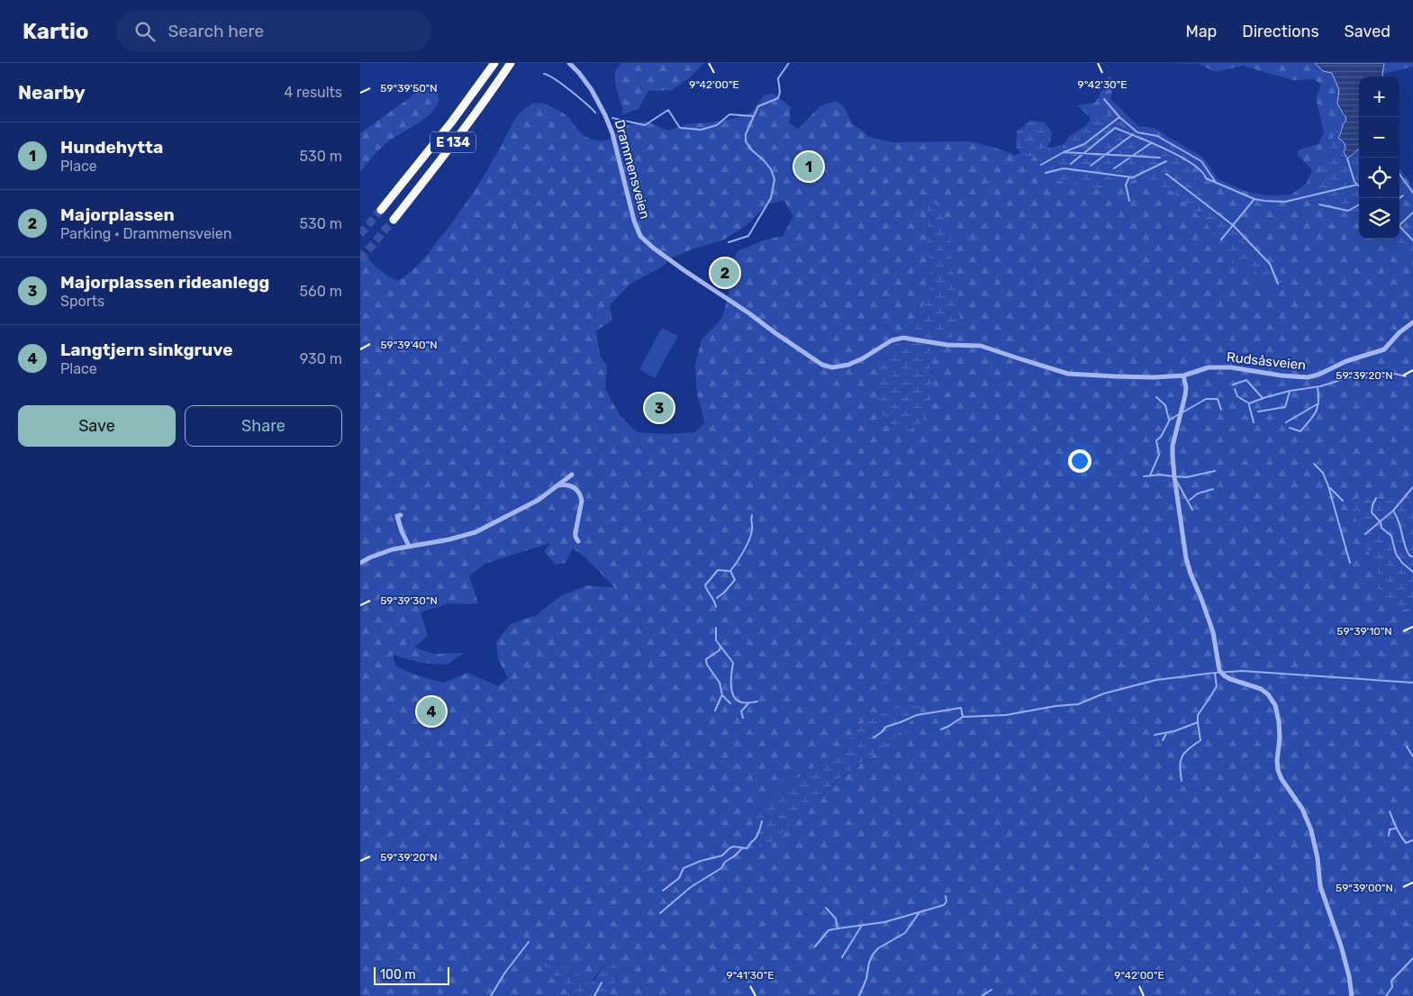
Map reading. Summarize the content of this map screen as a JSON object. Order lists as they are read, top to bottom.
{
  "streets": {
    "highway": ["E 134"],
    "street": ["Drammensveien", "Rudsåsveien"]
  },
  "crossings": [
    ["Drammensveien", "Rudsåsveien"]
  ],
  "scale_bar": "100 m",
  "page": {
    "header": "Kartio",
    "search": "Search here",
    "nav": ["Map", "Directions", "Saved"],
    "heading": ["Nearby", "4 results"],
    "map_buttons": ["+", "−"],
    "list": [
      {
        "mark": "1",
        "name": "Hundehytta",
        "note": "Place",
        "value": "530 m"
      },
      {
        "mark": "2",
        "name": "Majorplassen",
        "note": "Parking · Drammensveien",
        "value": "530 m"
      },
      {
        "mark": "3",
        "name": "Majorplassen rideanlegg",
        "note": "Sports",
        "value": "560 m"
      },
      {
        "mark": "4",
        "name": "Langtjern sinkgruve",
        "note": "Place",
        "value": "930 m"
      }
    ],
    "pins": [
      "1",
      "2",
      "3",
      "4"
    ],
    "buttons": ["Save", "Share"],
    "scale": "100 m"
  },
  "coordinates": [
    "9°42'00\"E",
    "9°42'30\"E",
    "59°39'50\"N",
    "59°39'40\"N",
    "59°39'20\"N",
    "59°39'30\"N",
    "59°39'10\"N",
    "59°39'00\"N",
    "9°41'30\"E"
  ]
}
